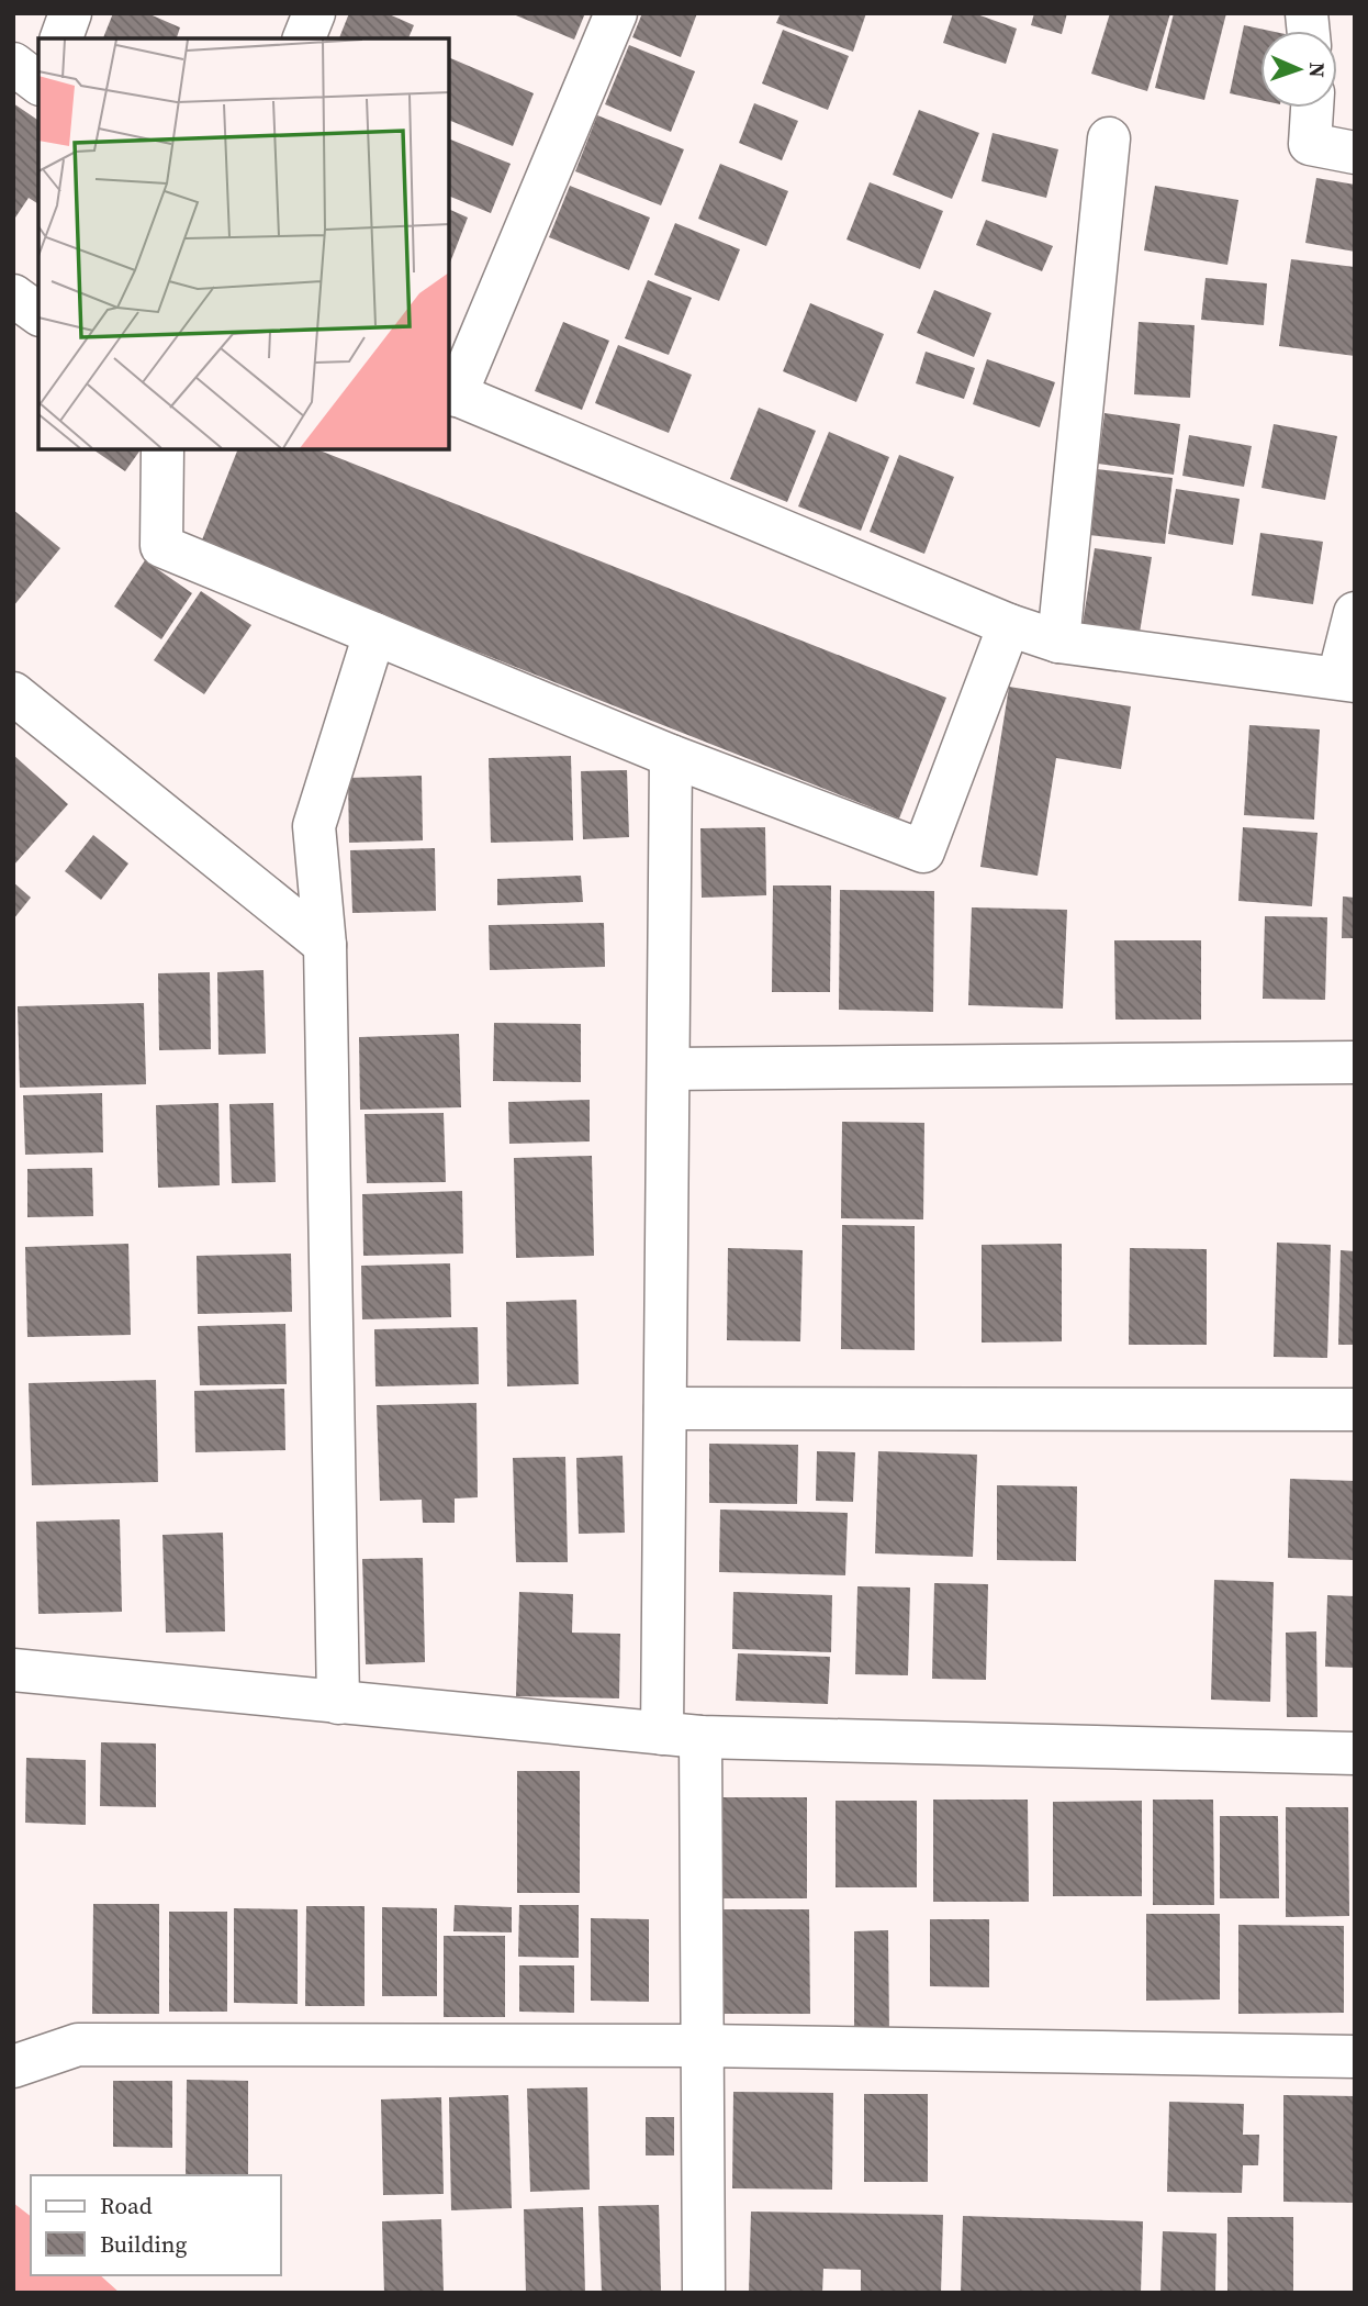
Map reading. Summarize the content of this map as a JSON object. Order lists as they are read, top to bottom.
{
  "legend": ["Road", "Building"],
  "north": "right"
}
